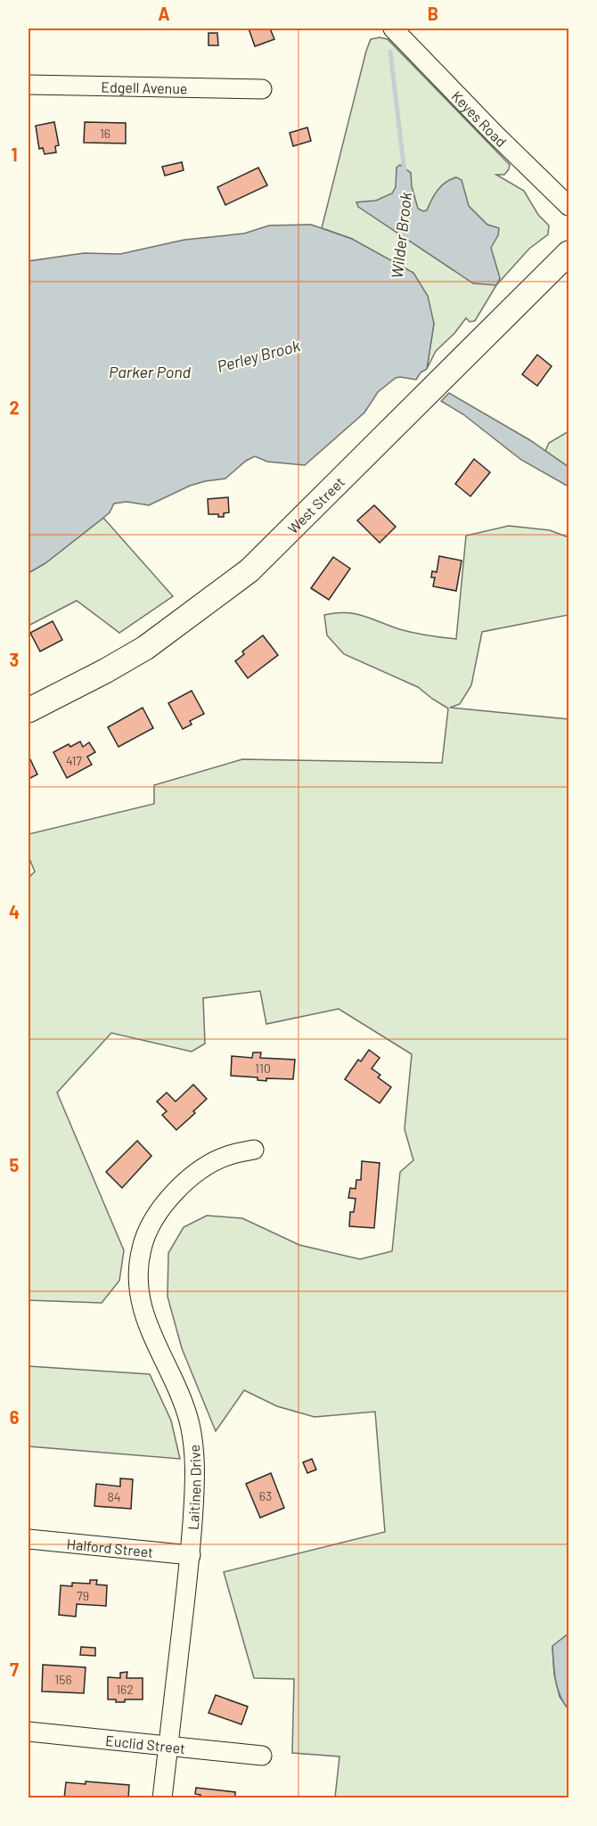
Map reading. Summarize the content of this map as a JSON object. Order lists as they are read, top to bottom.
{
  "streets": {
    "main road": ["West Street"],
    "street": [
      "Edgell Avenue",
      "Keyes Road",
      "Laitinen Drive",
      "Halford Street",
      "Euclid Street"
    ]
  },
  "crossings": [
    ["Laitinen Drive", "Halford Street"],
    ["Laitinen Drive", "Euclid Street"]
  ],
  "water": ["Wilder Brook", "Perley Brook", "Parker Pond"],
  "house_numbers": [
    "16",
    "417",
    "110",
    "63",
    "84",
    "79",
    "156",
    "162"
  ],
  "grid": {
    "columns": ["A", "B"],
    "rows": [
      "1",
      "2",
      "3",
      "4",
      "5",
      "6",
      "7"
    ]
  }
}
